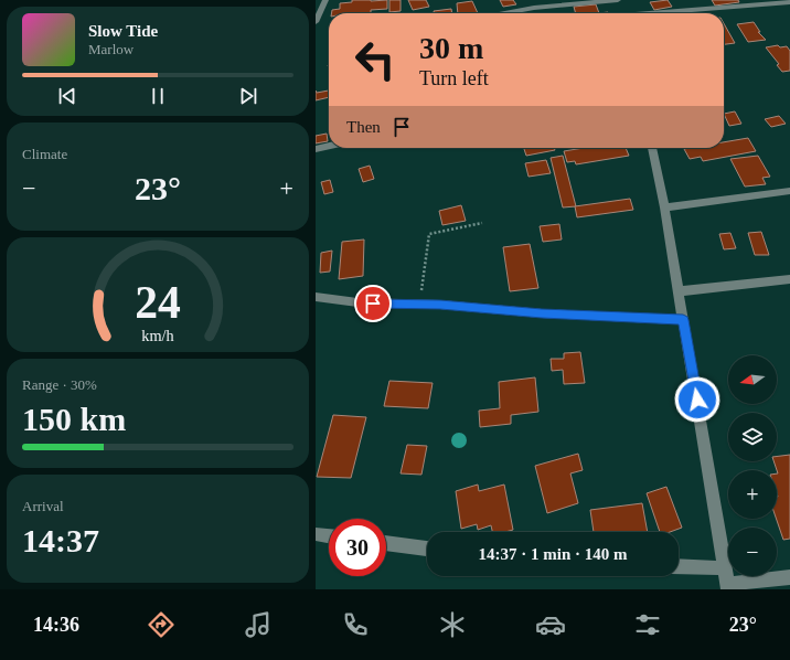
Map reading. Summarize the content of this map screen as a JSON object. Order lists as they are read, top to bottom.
{
  "north": "left",
  "page": {
    "song": ["Slow Tide", "Marlow"],
    "turn": ["30 m", "Turn left"],
    "then": "Then",
    "tile": [
      "Climate",
      ["Range · 30%", "150 km"],
      ["Arrival", "14:37"]
    ],
    "heat": ["−", "23°", "+"],
    "map_buttons": ["+", "−"],
    "limit": "30",
    "trip": "14:37 · 1 min · 140 m",
    "tabs": ["14:36", "23°"],
    "gauge": ["24", "km/h"]
  }
}
